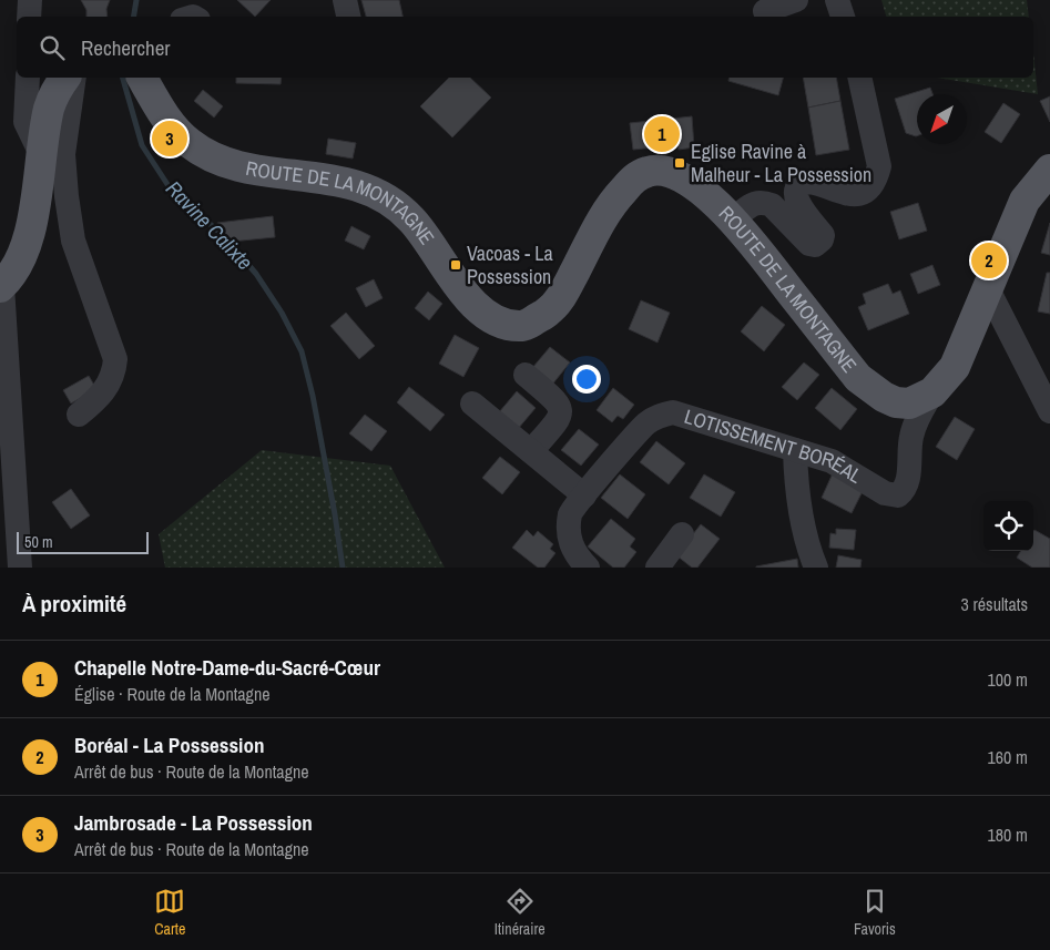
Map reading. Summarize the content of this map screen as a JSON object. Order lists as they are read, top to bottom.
{
  "streets": {
    "main road": ["ROUTE DE LA MONTAGNE"],
    "street": ["LOTISSEMENT BORÉAL"]
  },
  "crossings": [
    ["ROUTE DE LA MONTAGNE", "LOTISSEMENT BORÉAL"]
  ],
  "water": ["Ravine Calixte"],
  "places": {
    "transit": ["Eglise Ravine à Malheur - La Possession", "Vacoas - La Possession"]
  },
  "scale_bar": "50 m",
  "north": "bottom left",
  "page": {
    "search": "Rechercher",
    "pins": ["1", "3", "2"],
    "scale": "50 m",
    "heading": ["À proximité", "3 résultats"],
    "list": [
      {
        "mark": "1",
        "name": "Chapelle Notre-Dame-du-Sacré-Cœur",
        "note": "Église · Route de la Montagne",
        "value": "100 m"
      },
      {
        "mark": "2",
        "name": "Boréal - La Possession",
        "note": "Arrêt de bus · Route de la Montagne",
        "value": "160 m"
      },
      {
        "mark": "3",
        "name": "Jambrosade - La Possession",
        "note": "Arrêt de bus · Route de la Montagne",
        "value": "180 m"
      }
    ],
    "nav": ["Carte", "Itinéraire", "Favoris"]
  }
}
